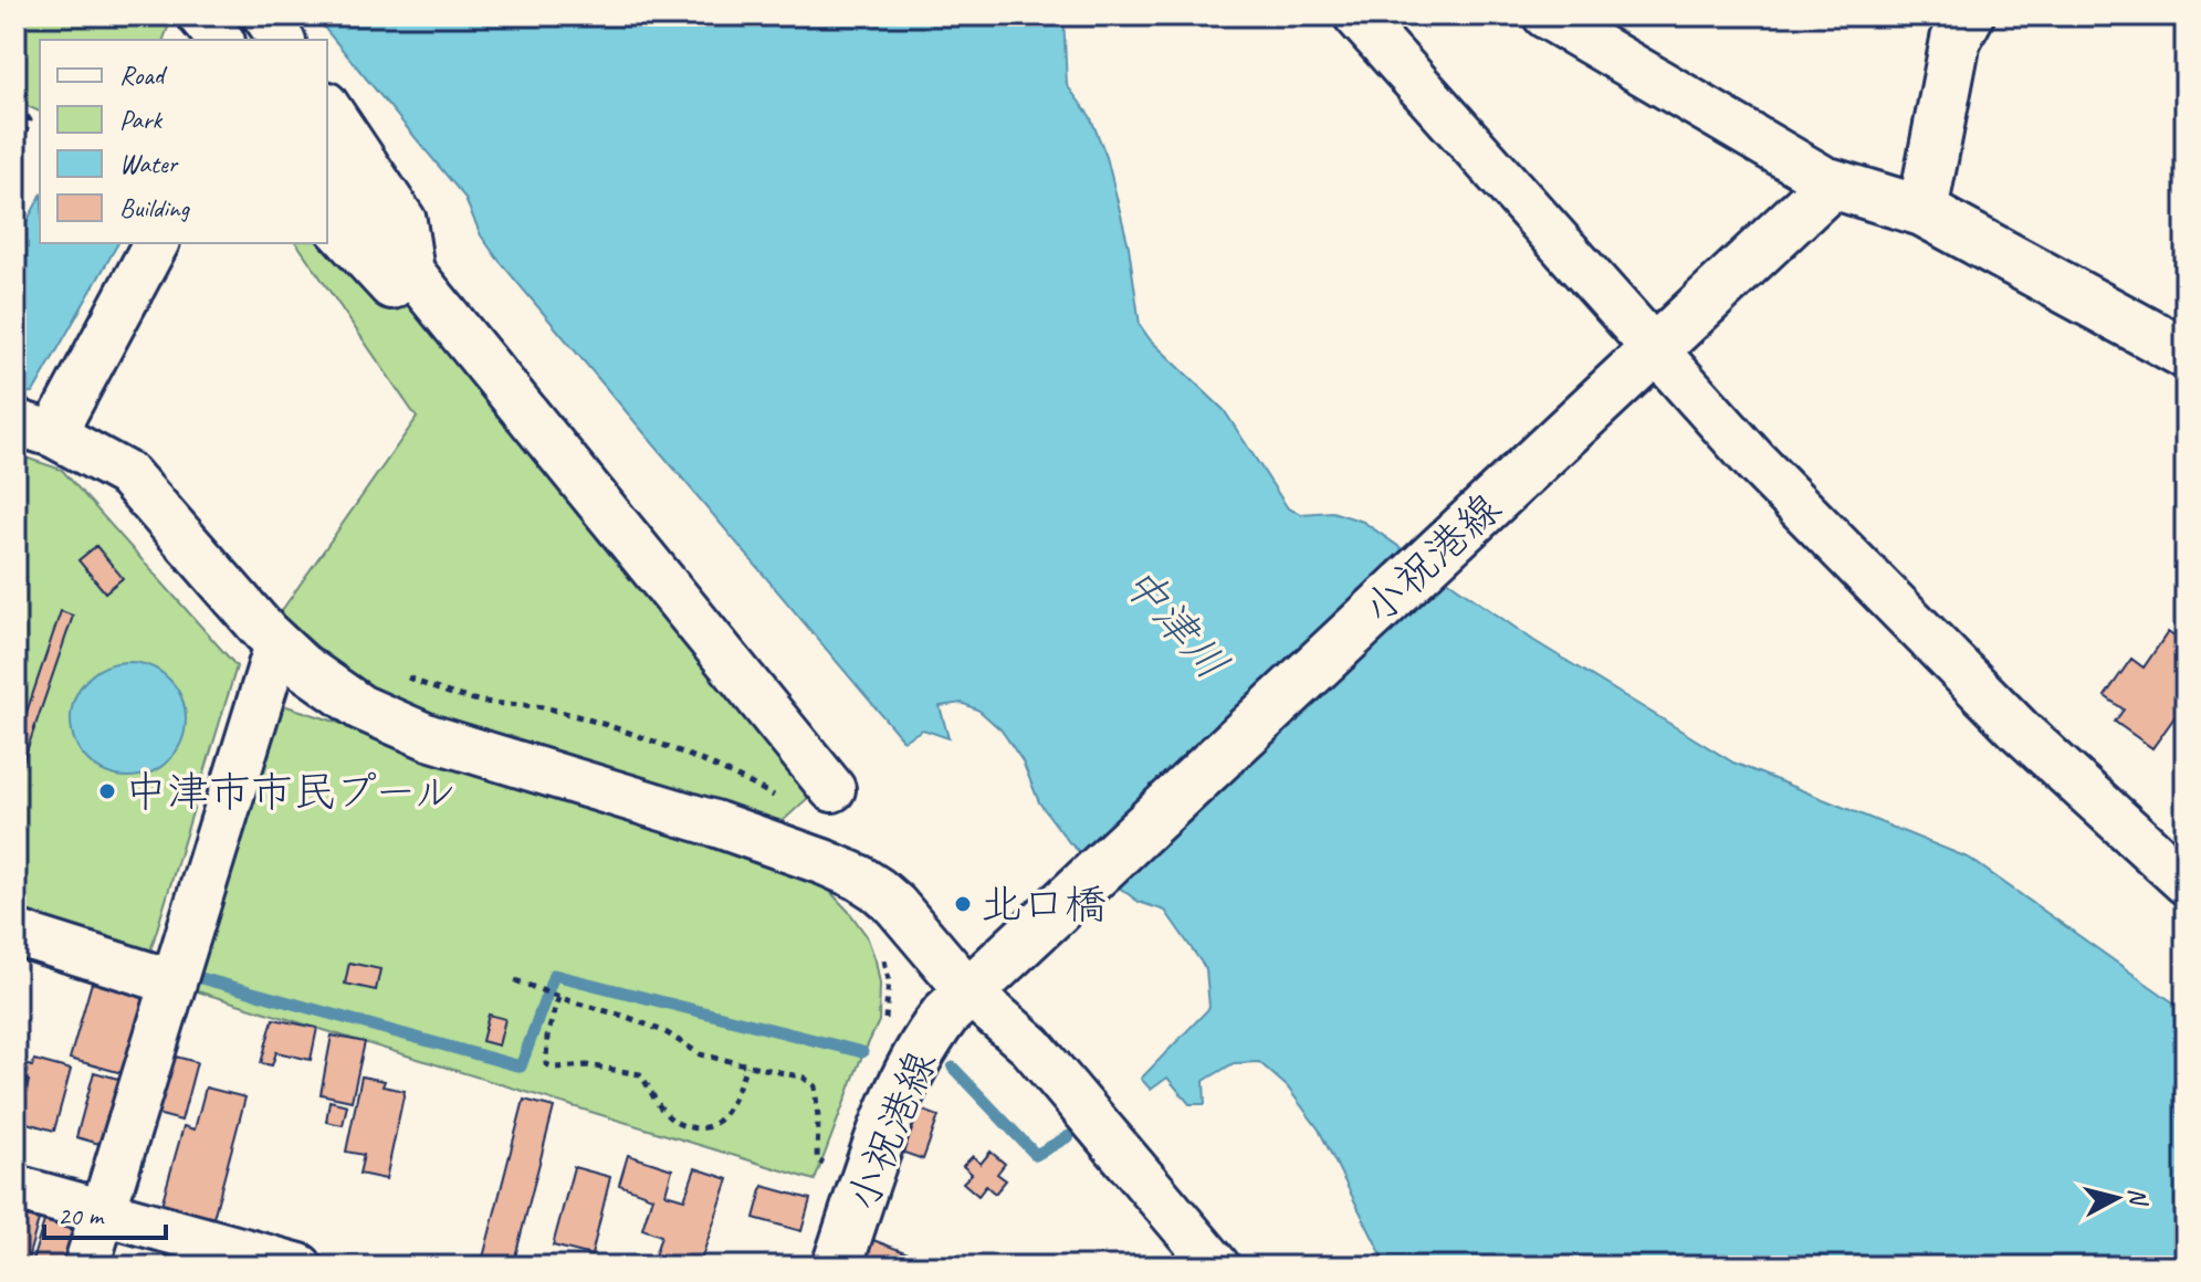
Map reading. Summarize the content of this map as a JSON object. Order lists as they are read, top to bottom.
{
  "streets": {
    "main road": ["小祝港線"]
  },
  "water": ["中津川"],
  "places": ["中津市市民プール", "北口橋"],
  "legend": [
    "Road",
    "Park",
    "Water",
    "Building"
  ],
  "scale_bar": "20 m",
  "north": "right"
}
